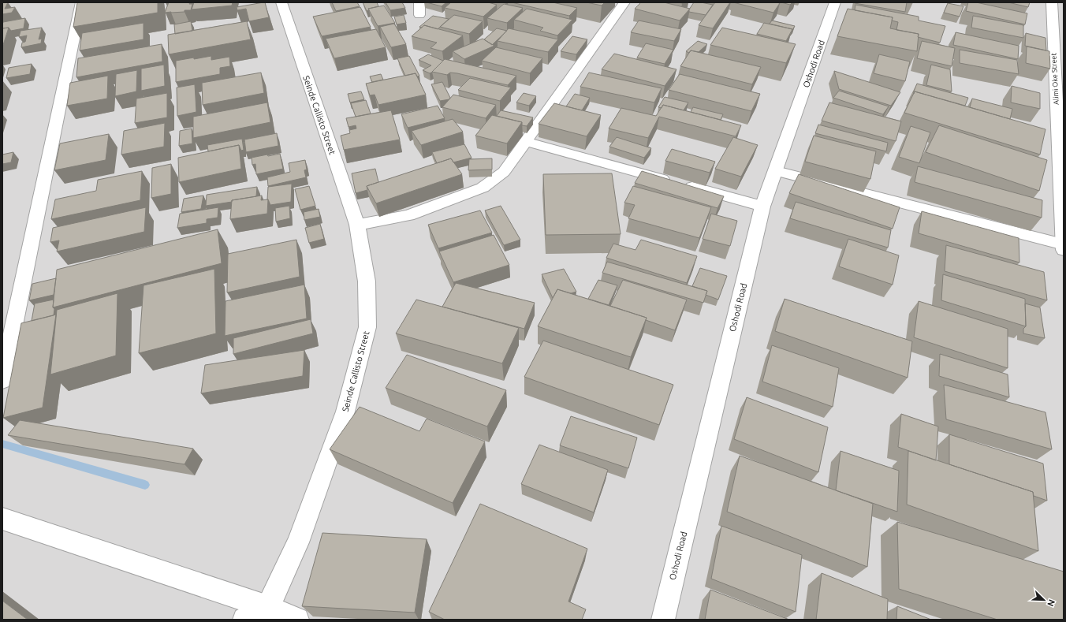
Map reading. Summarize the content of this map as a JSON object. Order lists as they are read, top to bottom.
{
  "streets": {
    "street": ["Oshodi Road", "Alimi Oke Street", "Seinde Callisto Street"]
  },
  "north": "bottom right"
}
